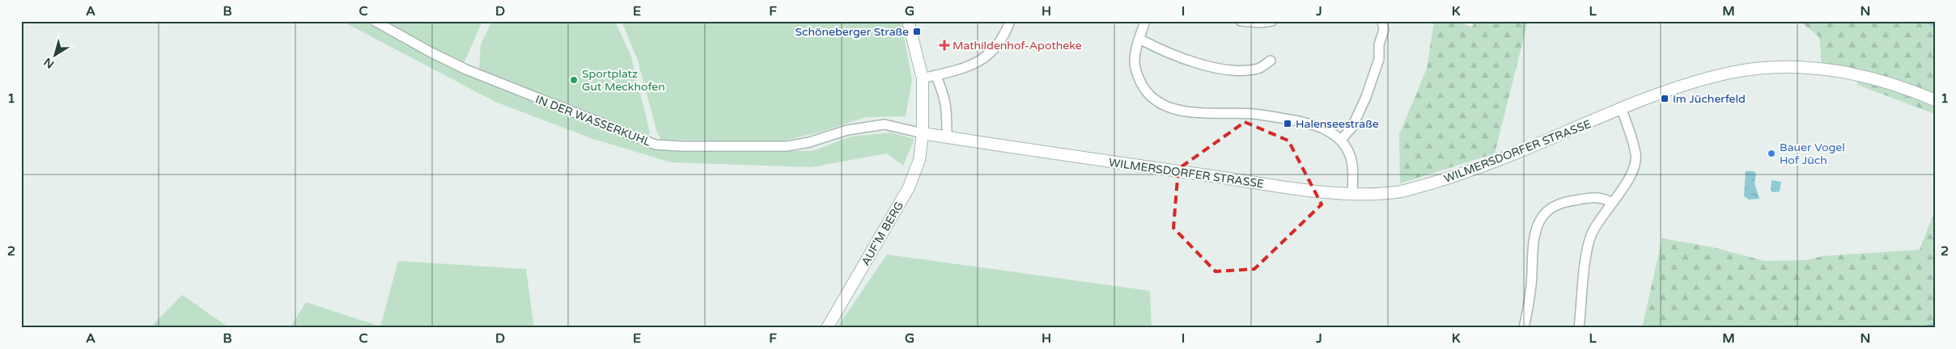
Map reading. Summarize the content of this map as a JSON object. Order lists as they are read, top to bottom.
{
  "streets": {
    "street": ["IN DER WASSERKUHL", "WILMERSDORFER STRASSE", "AUF'M BERG"]
  },
  "crossings": [
    ["IN DER WASSERKUHL", "WILMERSDORFER STRASSE"],
    ["IN DER WASSERKUHL", "AUF'M BERG"],
    ["WILMERSDORFER STRASSE", "AUF'M BERG"]
  ],
  "places": {
    "transit": ["Schöneberger Straße", "Im Jücherfeld", "Halenseestraße"],
    "health": ["Mathildenhof-Apotheke"],
    "other": ["Sportplatz Gut Meckhofen", "Bauer Vogel Hof Jüch"]
  },
  "north": "bottom left",
  "grid": {
    "columns": [
      "A",
      "B",
      "C",
      "D",
      "E",
      "F",
      "G",
      "H",
      "I",
      "J",
      "K",
      "L",
      "M",
      "N"
    ],
    "rows": ["1", "2"]
  }
}
